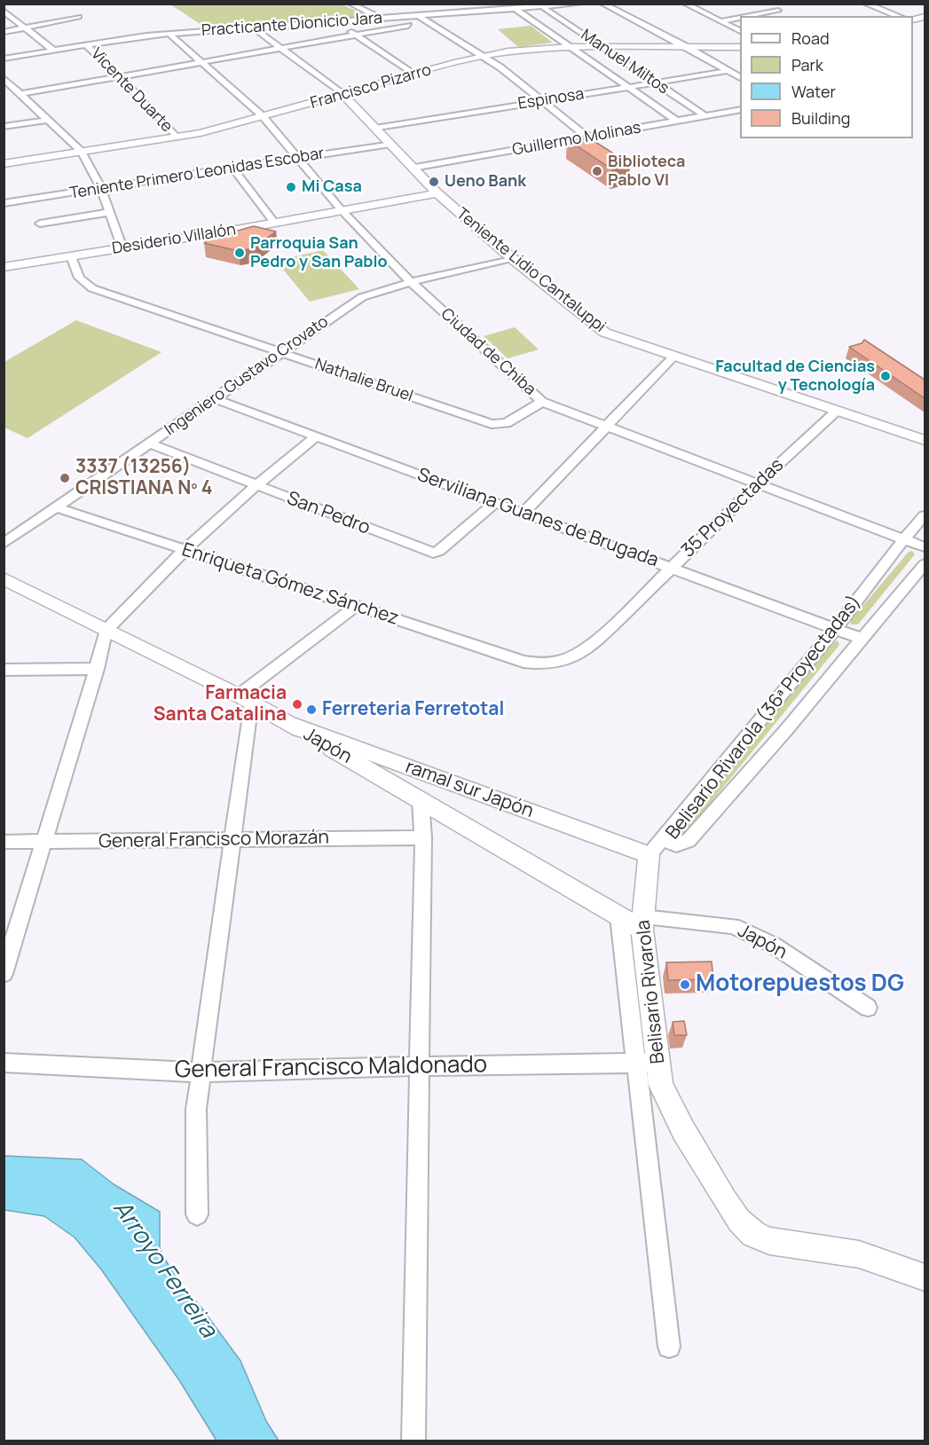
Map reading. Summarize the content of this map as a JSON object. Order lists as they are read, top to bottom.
{
  "streets": {
    "street": [
      "Practicante Dionicio Jara",
      "Manuel Miltos",
      "Francisco Pizarro",
      "Vicente Duarte",
      "Espinosa",
      "Guillermo Molinas",
      "Teniente Primero Leonidas Escobar",
      "Desiderio Villalón",
      "Teniente Lidio Cantaluppi",
      "Ciudad de Chiba",
      "Ingeniero Gustavo Crovato",
      "Nathalie Bruel",
      "35 Proyectadas",
      "San Pedro",
      "Serviliana Guanes de Brugada",
      "Enriqueta Gómez Sánchez",
      "Belisario Rivarola (36ª Proyectadas)",
      "Japón",
      "ramal sur Japón",
      "General Francisco Morazán",
      "Belisario Rivarola",
      "General Francisco Maldonado"
    ]
  },
  "crossings": [
    ["Practicante Dionicio Jara", "Manuel Miltos"],
    ["Practicante Dionicio Jara", "Vicente Duarte"],
    ["Practicante Dionicio Jara", "Teniente Lidio Cantaluppi"],
    ["Practicante Dionicio Jara", "Ciudad de Chiba"],
    ["Manuel Miltos", "Francisco Pizarro"],
    ["Manuel Miltos", "Espinosa"],
    ["Manuel Miltos", "Guillermo Molinas"],
    ["Francisco Pizarro", "Vicente Duarte"],
    ["Francisco Pizarro", "Teniente Lidio Cantaluppi"],
    ["Francisco Pizarro", "Ciudad de Chiba"],
    ["Espinosa", "Teniente Lidio Cantaluppi"],
    ["Guillermo Molinas", "Teniente Lidio Cantaluppi"],
    ["Teniente Primero Leonidas Escobar", "Teniente Lidio Cantaluppi"],
    ["Teniente Primero Leonidas Escobar", "Ciudad de Chiba"],
    ["Desiderio Villalón", "Teniente Lidio Cantaluppi"],
    ["Desiderio Villalón", "Ciudad de Chiba"],
    ["Desiderio Villalón", "Nathalie Bruel"],
    ["Teniente Lidio Cantaluppi", "Ingeniero Gustavo Crovato"],
    ["Teniente Lidio Cantaluppi", "35 Proyectadas"],
    ["Ciudad de Chiba", "Ingeniero Gustavo Crovato"],
    ["Ciudad de Chiba", "Nathalie Bruel"],
    ["Ciudad de Chiba", "35 Proyectadas"],
    ["Ciudad de Chiba", "Belisario Rivarola (36ª Proyectadas)"],
    ["Ingeniero Gustavo Crovato", "Nathalie Bruel"],
    ["Ingeniero Gustavo Crovato", "San Pedro"],
    ["Ingeniero Gustavo Crovato", "Serviliana Guanes de Brugada"],
    ["Ingeniero Gustavo Crovato", "Enriqueta Gómez Sánchez"],
    ["35 Proyectadas", "Serviliana Guanes de Brugada"],
    ["35 Proyectadas", "Enriqueta Gómez Sánchez"],
    ["San Pedro", "Serviliana Guanes de Brugada"],
    ["Serviliana Guanes de Brugada", "Belisario Rivarola (36ª Proyectadas)"],
    ["Belisario Rivarola (36ª Proyectadas)", "ramal sur Japón"],
    ["Belisario Rivarola (36ª Proyectadas)", "Belisario Rivarola"],
    ["Japón", "ramal sur Japón"],
    ["Japón", "Belisario Rivarola"],
    ["ramal sur Japón", "Belisario Rivarola"],
    ["Belisario Rivarola", "General Francisco Maldonado"]
  ],
  "water": ["Arroyo Ferreira"],
  "places": [
    "Biblioteca Pablo VI",
    "Ueno Bank",
    "Mi Casa",
    "Parroquia San Pedro y San Pablo",
    "Facultad de Ciencias y Tecnología",
    "3337 (13256) CRISTIANA Nº 4",
    "Farmacia Santa Catalina",
    "Ferreteria Ferretotal",
    "Motorepuestos DG"
  ],
  "legend": [
    "Road",
    "Park",
    "Water",
    "Building"
  ]
}
